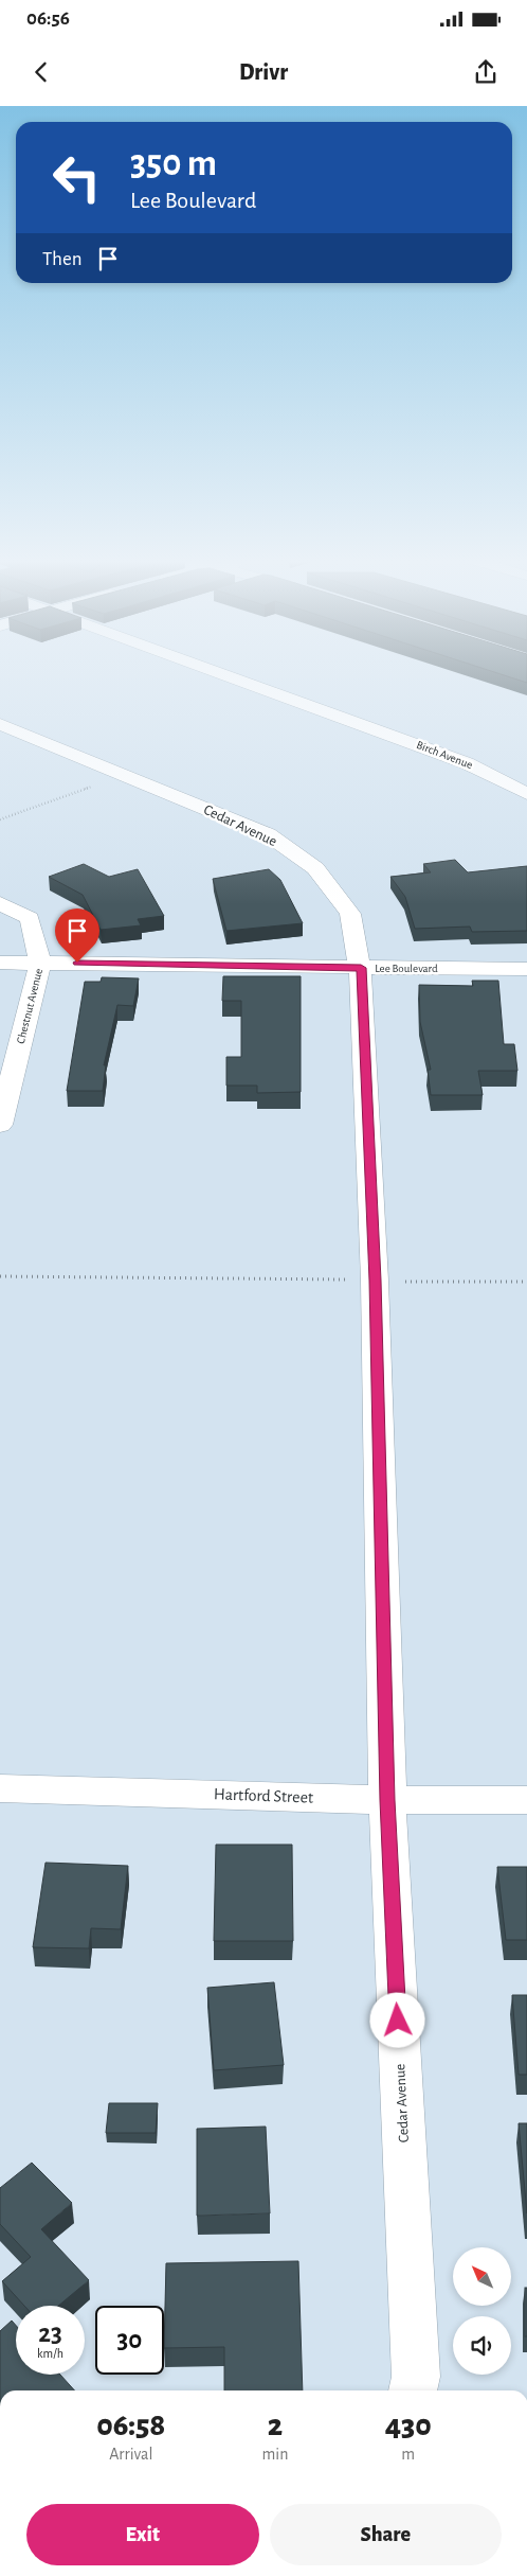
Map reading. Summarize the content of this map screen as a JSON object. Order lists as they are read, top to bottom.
{
  "streets": {
    "street": [
      "Birch Avenue",
      "Cedar Avenue",
      "Lee Boulevard",
      "Chestnut Avenue",
      "Hartford Street"
    ]
  },
  "crossings": [
    ["Cedar Avenue", "Lee Boulevard"],
    ["Cedar Avenue", "Hartford Street"],
    ["Lee Boulevard", "Chestnut Avenue"]
  ],
  "north": "top left",
  "page": {
    "status": "06:56",
    "header": "Drivr",
    "turn": ["350 m", "Lee Boulevard"],
    "then": "Then",
    "speed": "23 km/h",
    "limit": "30",
    "eta": [
      "06:58",
      "Arrival",
      "2",
      "min",
      "430",
      "m"
    ],
    "buttons": ["Exit", "Share"]
  }
}
